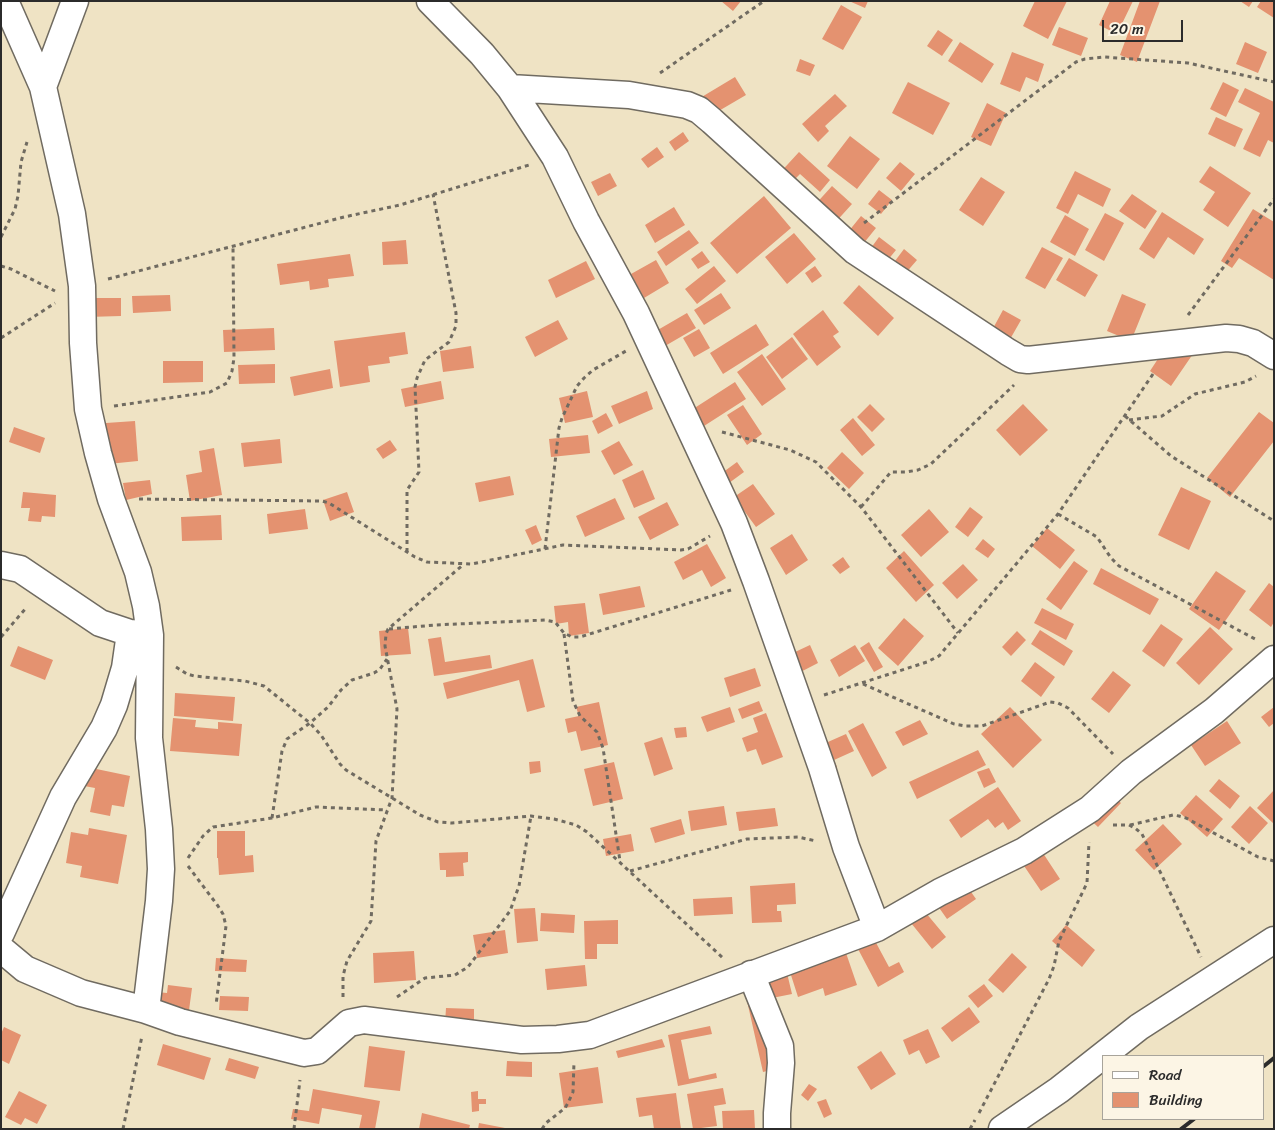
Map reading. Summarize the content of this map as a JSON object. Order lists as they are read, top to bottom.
{
  "legend": ["Road", "Building"],
  "scale_bar": "20 m"
}
